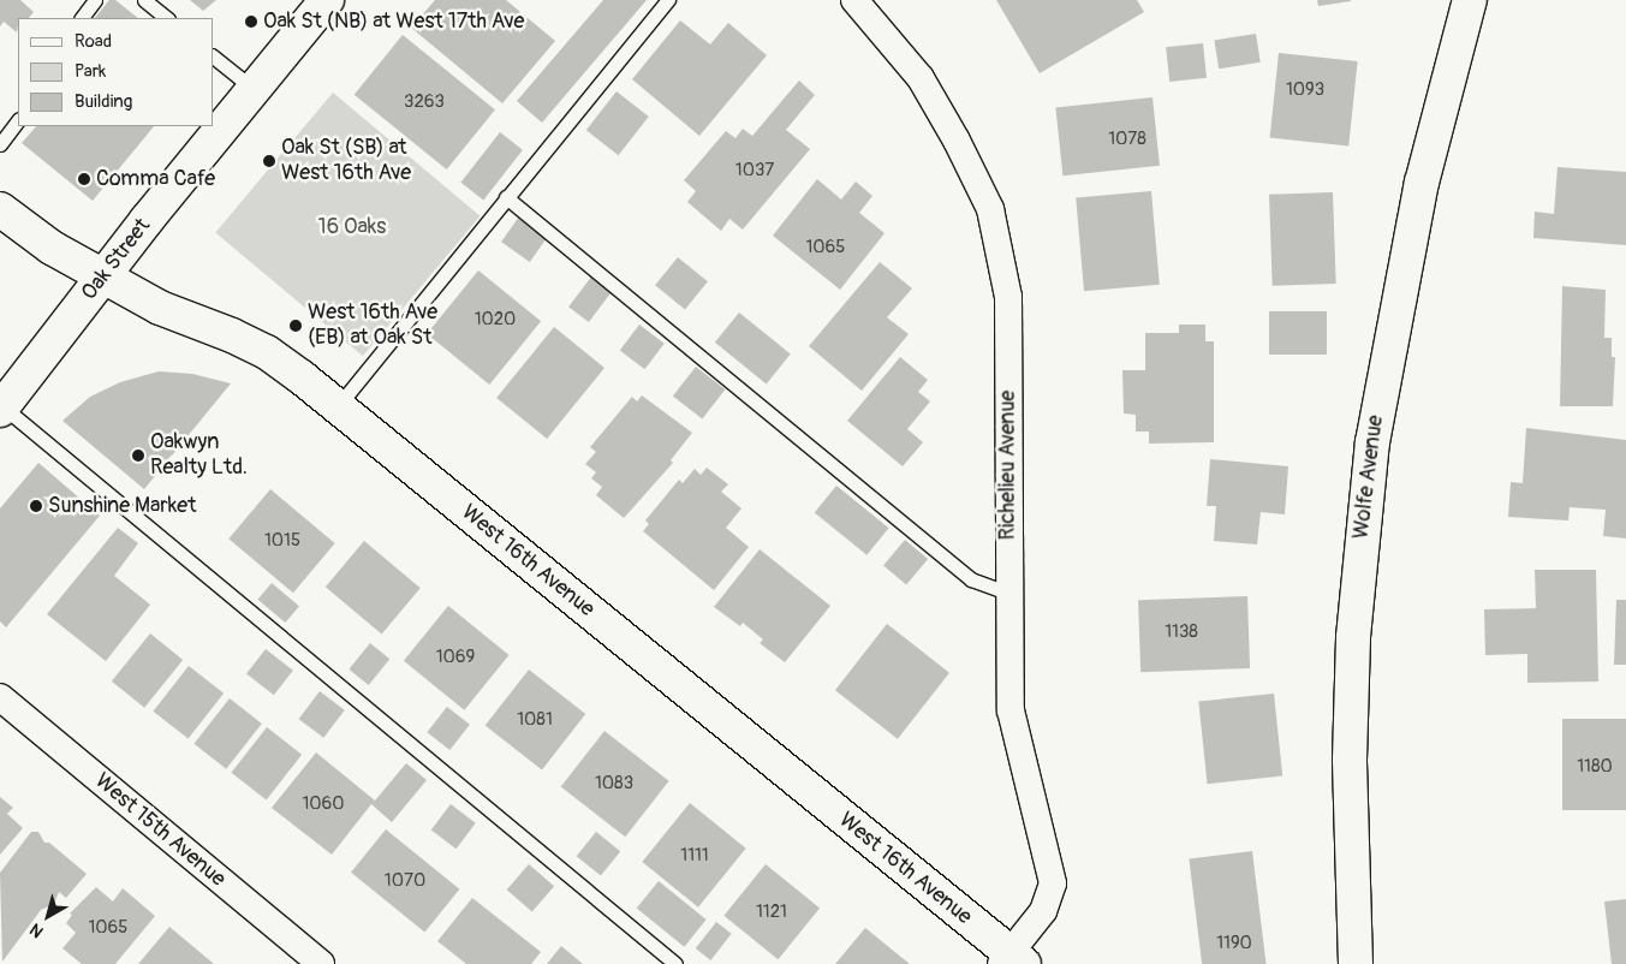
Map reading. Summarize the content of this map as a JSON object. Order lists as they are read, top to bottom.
{
  "streets": {
    "street": [
      "Oak Street",
      "Richelieu Avenue",
      "Wolfe Avenue",
      "West 16th Avenue",
      "West 15th Avenue"
    ]
  },
  "crossings": [
    ["Oak Street", "West 16th Avenue"],
    ["Richelieu Avenue", "West 16th Avenue"]
  ],
  "parks": ["16 Oaks"],
  "places": [
    "Oak St (NB) at West 17th Ave",
    "Oak St (SB) at West 16th Ave",
    "Comma Cafe",
    "West 16th Ave (EB) at Oak St",
    "Oakwyn Realty Ltd.",
    "Sunshine Market"
  ],
  "house_numbers": [
    "1093",
    "3263",
    "1078",
    "1037",
    "1065",
    "1020",
    "1015",
    "1138",
    "1069",
    "1081",
    "1180",
    "1083",
    "1060",
    "1111",
    "1070",
    "1121",
    "1065",
    "1190"
  ],
  "legend": ["Road", "Park", "Building"],
  "north": "bottom left"
}
